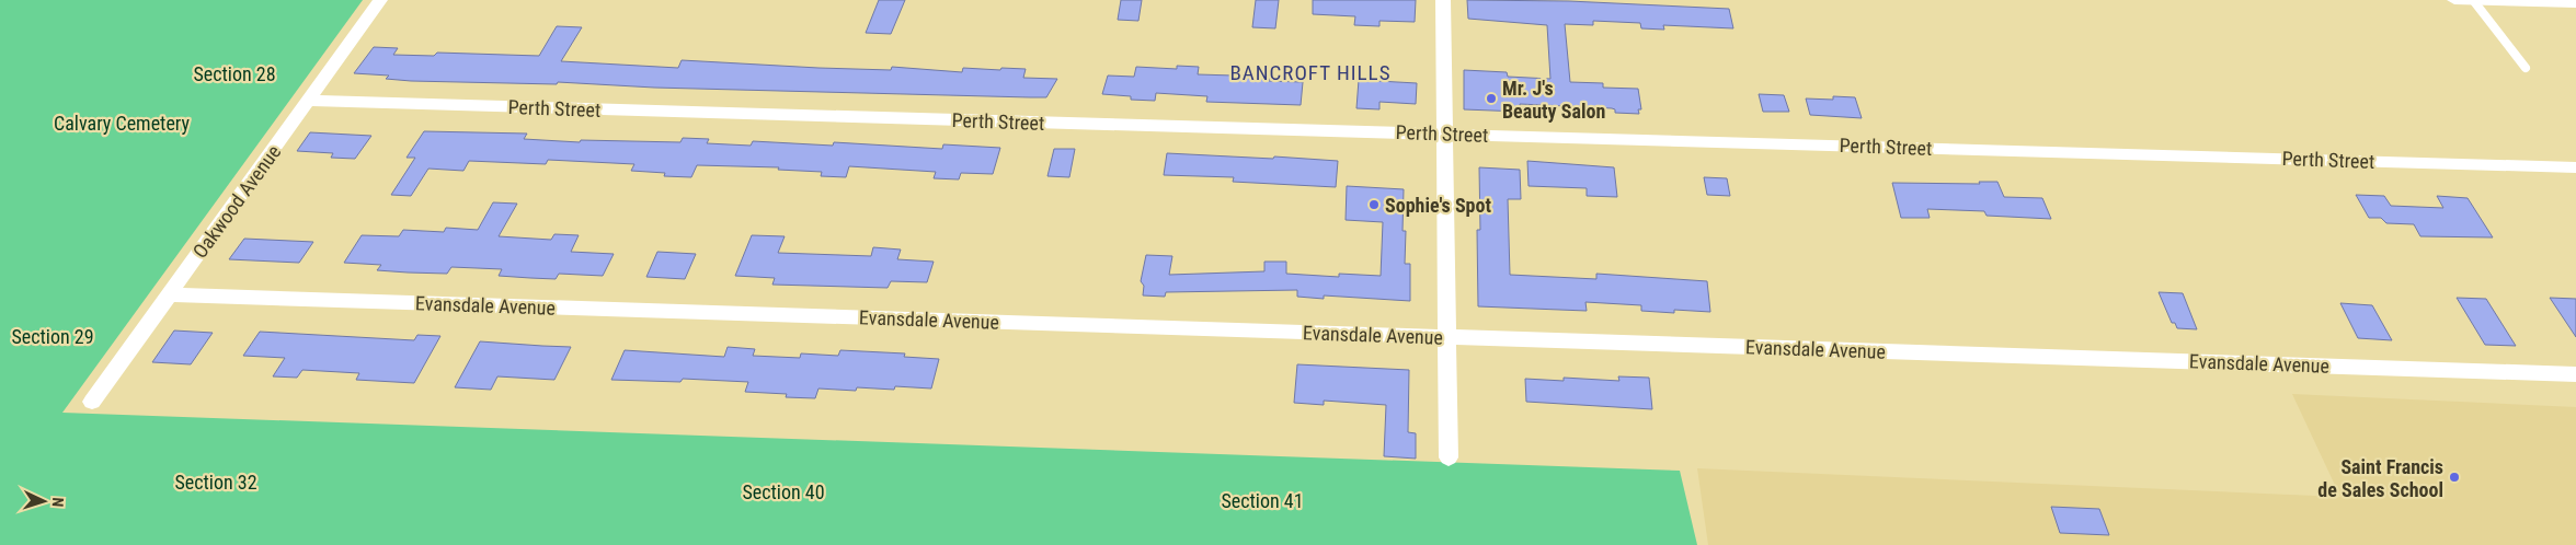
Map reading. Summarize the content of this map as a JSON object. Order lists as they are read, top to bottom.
{
  "streets": {
    "street": ["Perth Street", "Oakwood Avenue", "Evansdale Avenue"]
  },
  "crossings": [
    ["Perth Street", "Oakwood Avenue"],
    ["Oakwood Avenue", "Evansdale Avenue"]
  ],
  "districts": ["BANCROFT HILLS"],
  "parks": [
    "Section 28",
    "Calvary Cemetery",
    "Section 29",
    "Section 32",
    "Section 40",
    "Section 41"
  ],
  "places": ["Mr. J's Beauty Salon", "Sophie's Spot", "Saint Francis de Sales School"],
  "north": "right"
}
